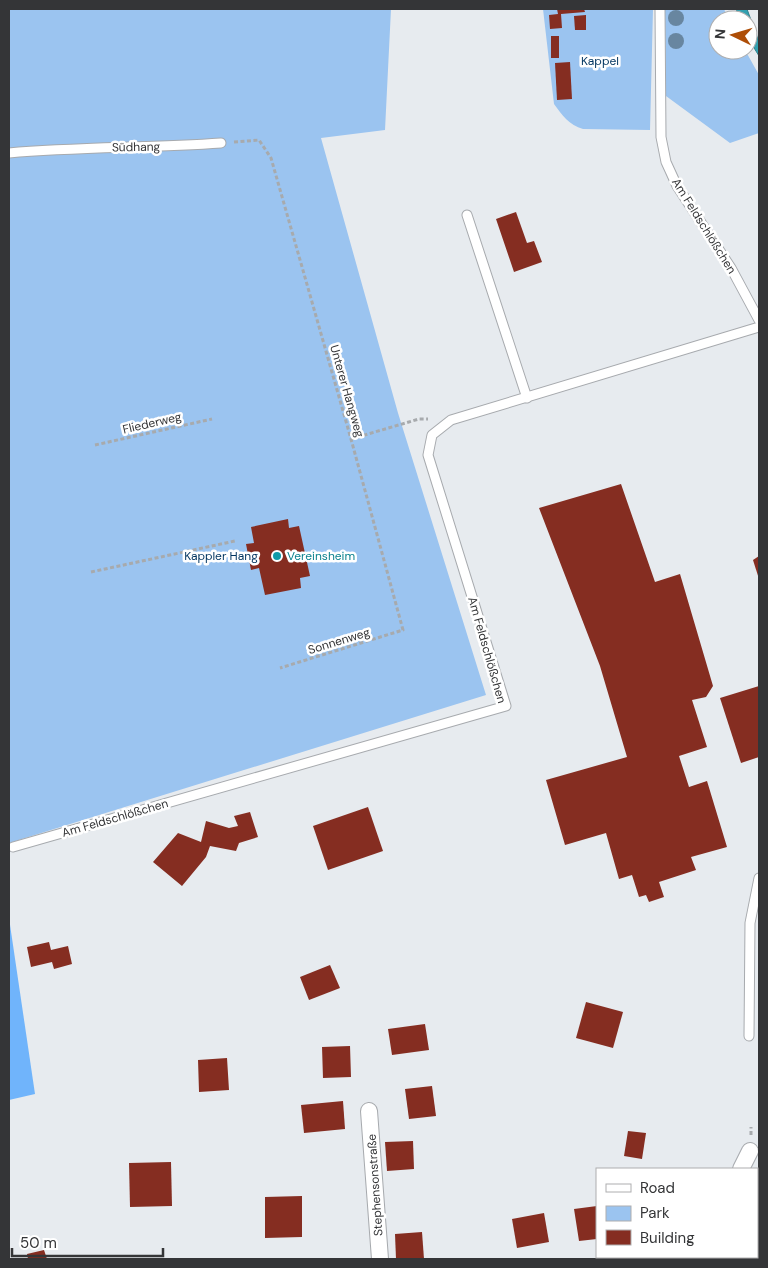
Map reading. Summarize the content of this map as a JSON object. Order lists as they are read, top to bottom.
{
  "streets": {
    "street": ["Stephensonstraße"],
    "lane": ["Südhang", "Am Feldschlößchen"],
    "path": ["Unterer Hangweg", "Fliederweg", "Sonnenweg"]
  },
  "crossings": [
    ["Südhang", "Unterer Hangweg"],
    ["Unterer Hangweg", "Sonnenweg"]
  ],
  "parks": ["Kappel", "Kappler Hang"],
  "places": ["Vereinsheim"],
  "legend": ["Road", "Park", "Building"],
  "scale_bar": "50 m",
  "north": "left"
}
